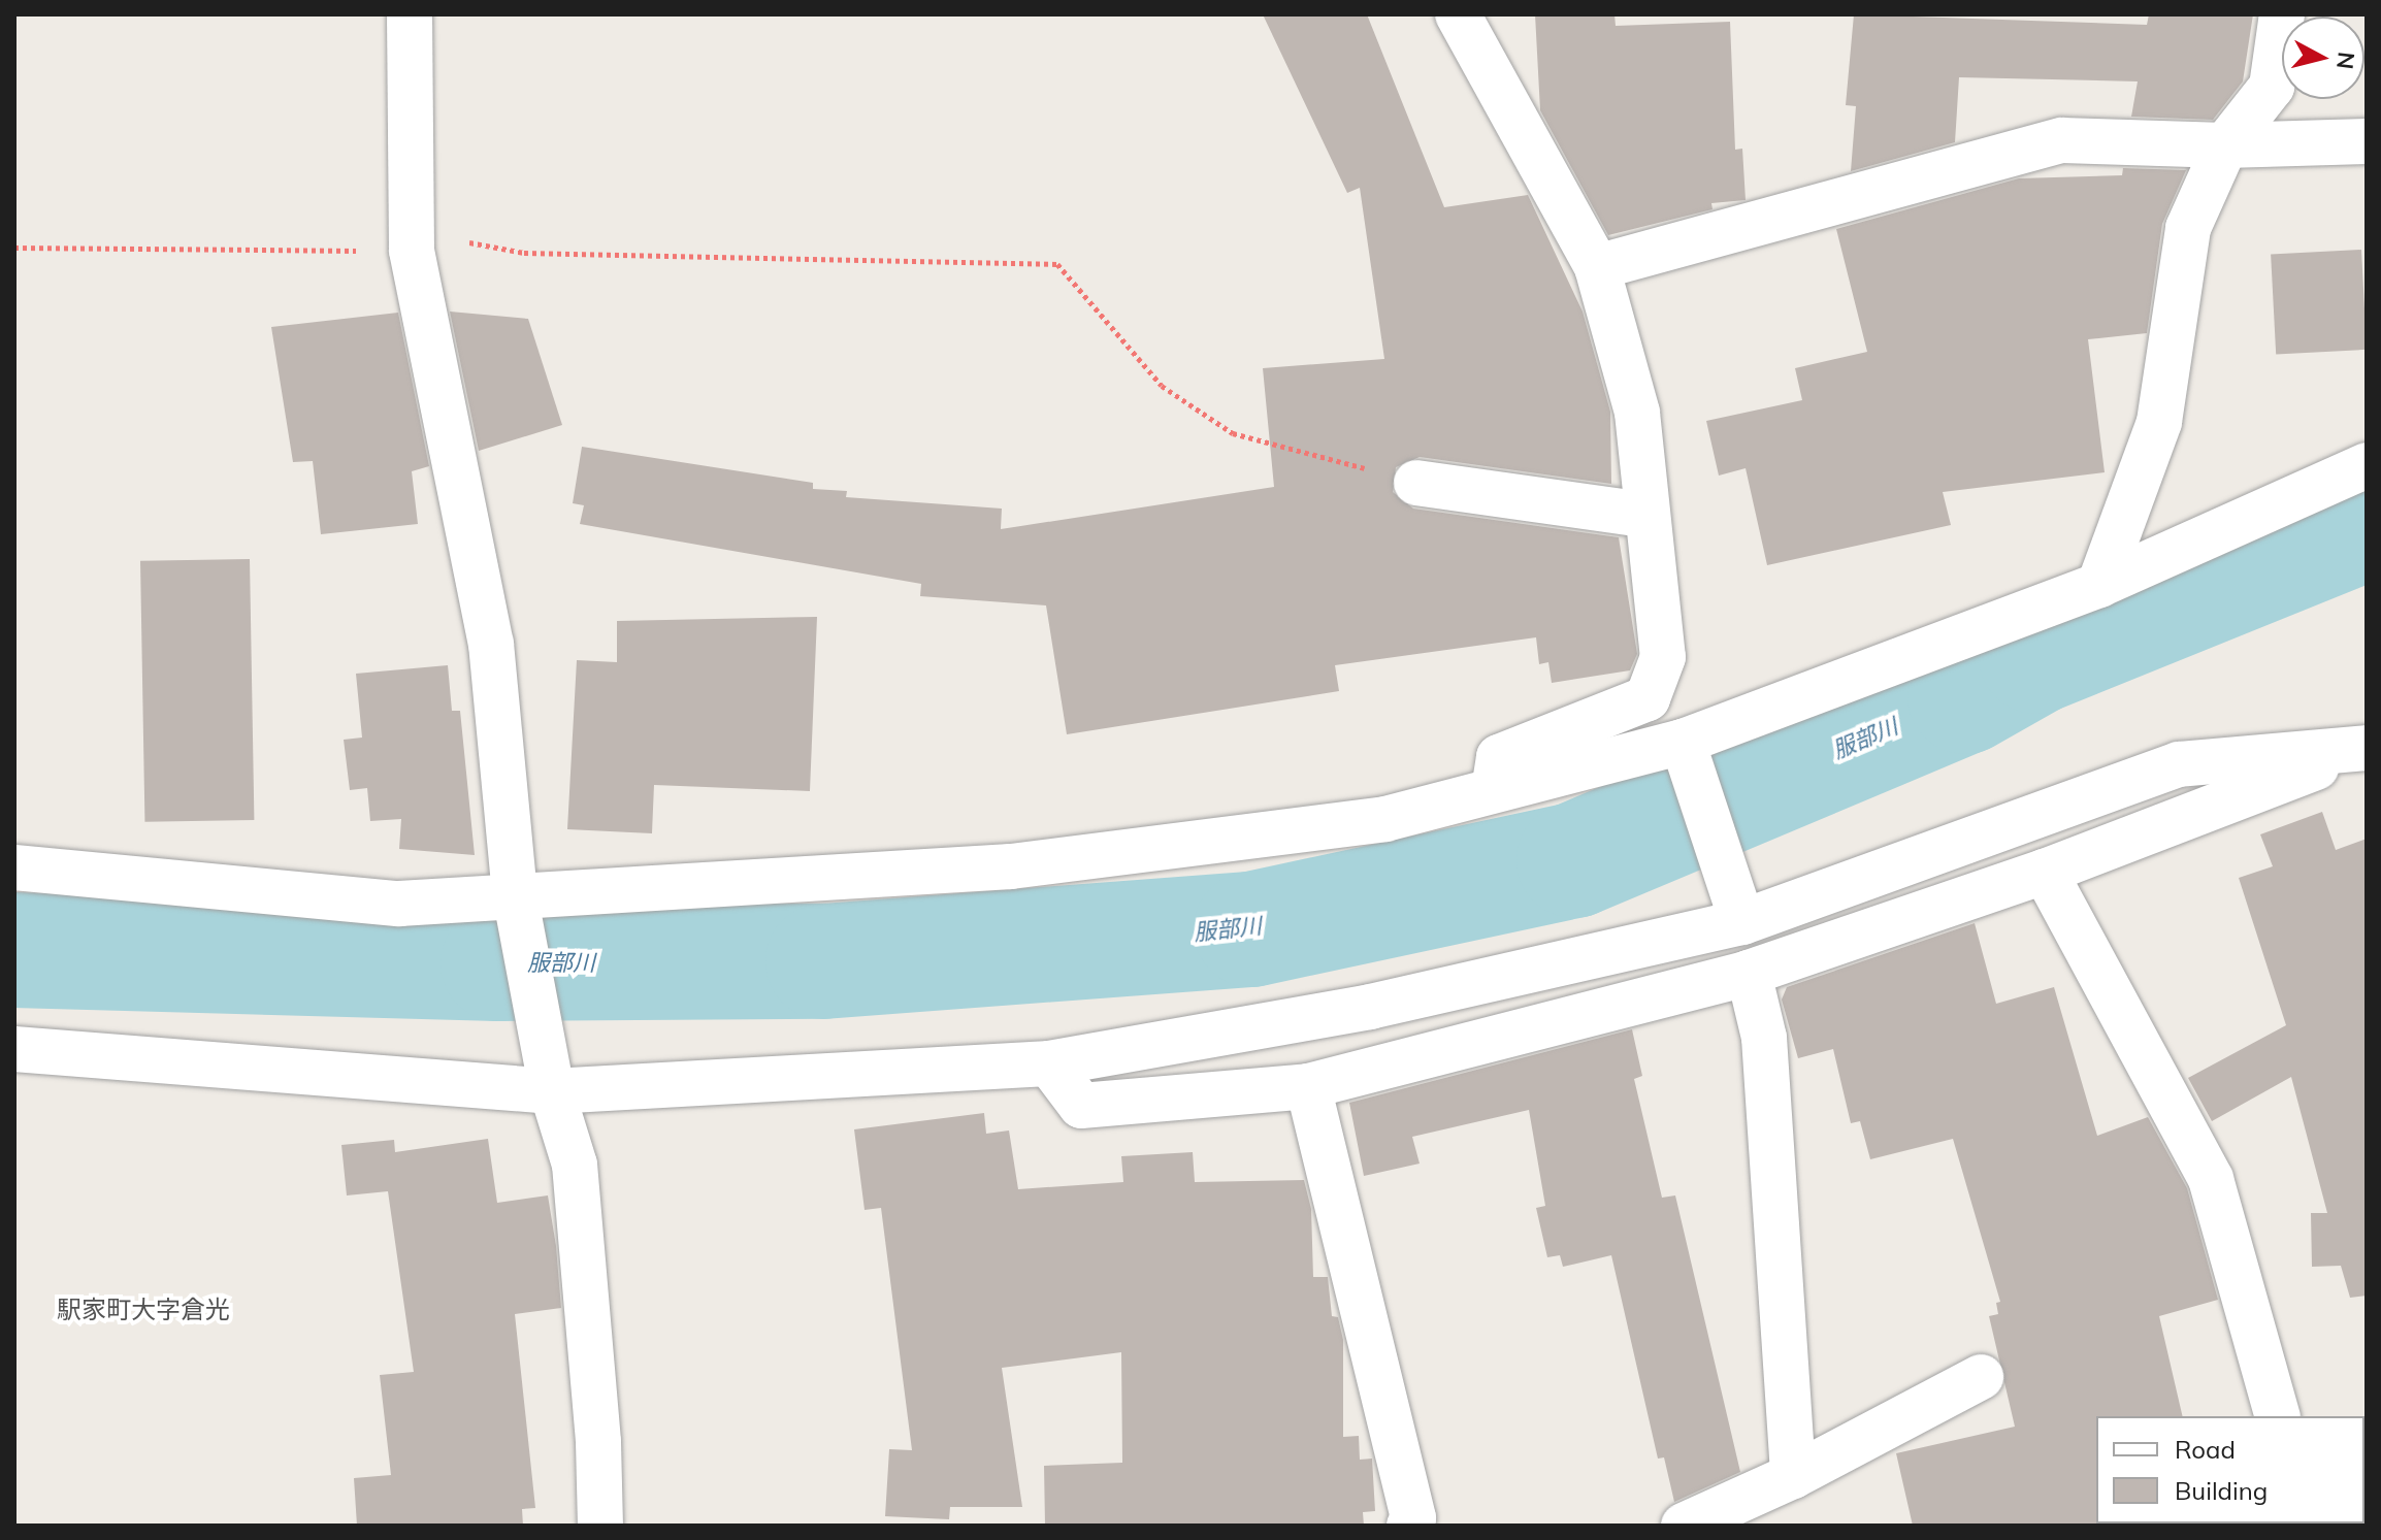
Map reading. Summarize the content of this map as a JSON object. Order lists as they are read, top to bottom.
{
  "districts": ["駅家町大字倉光"],
  "water": ["服部川"],
  "legend": ["Road", "Building"],
  "north": "right"
}
